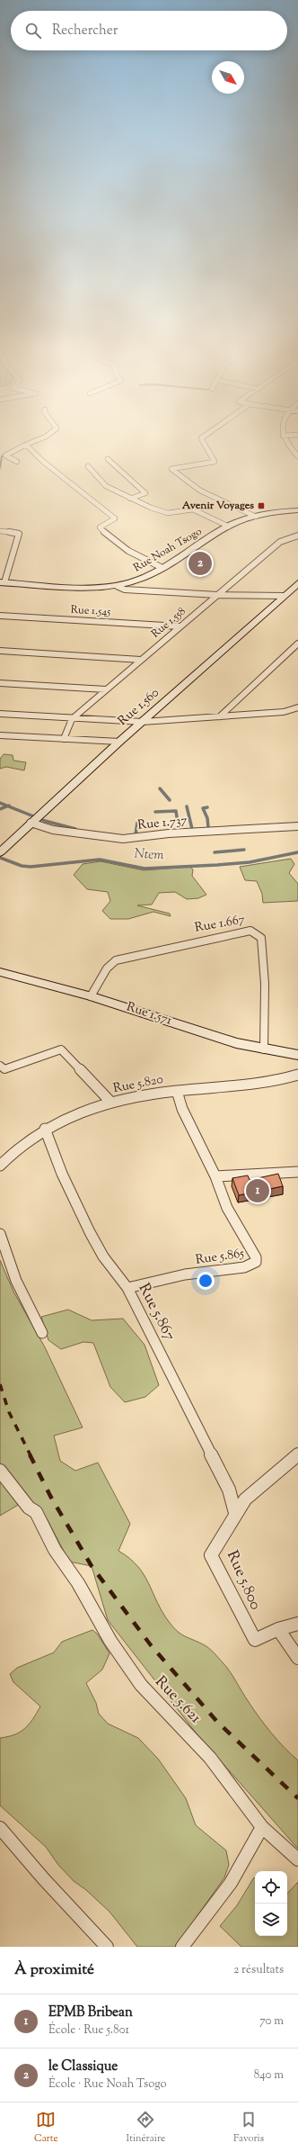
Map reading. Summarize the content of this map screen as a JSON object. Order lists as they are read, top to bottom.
{
  "streets": {
    "main road": ["Rue Noah Tsogo", "Rue 1.560", "Rue 1.571"],
    "street": [
      "Rue 1.545",
      "Rue 1.558",
      "Rue 1.737",
      "Rue 1.667",
      "Rue 5.820",
      "Rue 5.865",
      "Rue 5.867",
      "Rue 5.800",
      "Rue 5.621"
    ]
  },
  "crossings": [
    ["Rue 1.545", "Rue 1.558"],
    ["Rue 1.560", "Rue 1.737"],
    ["Rue 1.667", "Rue 1.571"],
    ["Rue 5.820", "Rue 5.865"],
    ["Rue 5.820", "Rue 5.867"],
    ["Rue 5.865", "Rue 5.867"],
    ["Rue 5.867", "Rue 5.800"]
  ],
  "water": ["Ntem"],
  "places": {
    "transit": ["Avenir Voyages"]
  },
  "north": "bottom right",
  "page": {
    "search": "Rechercher",
    "pins": ["2", "1"],
    "heading": ["À proximité", "2 résultats"],
    "list": [
      {
        "mark": "1",
        "name": "EPMB Bribean",
        "note": "École · Rue 5.801",
        "value": "70 m"
      },
      {
        "mark": "2",
        "name": "le Classique",
        "note": "École · Rue Noah Tsogo",
        "value": "840 m"
      }
    ],
    "nav": ["Carte", "Itinéraire", "Favoris"]
  }
}
